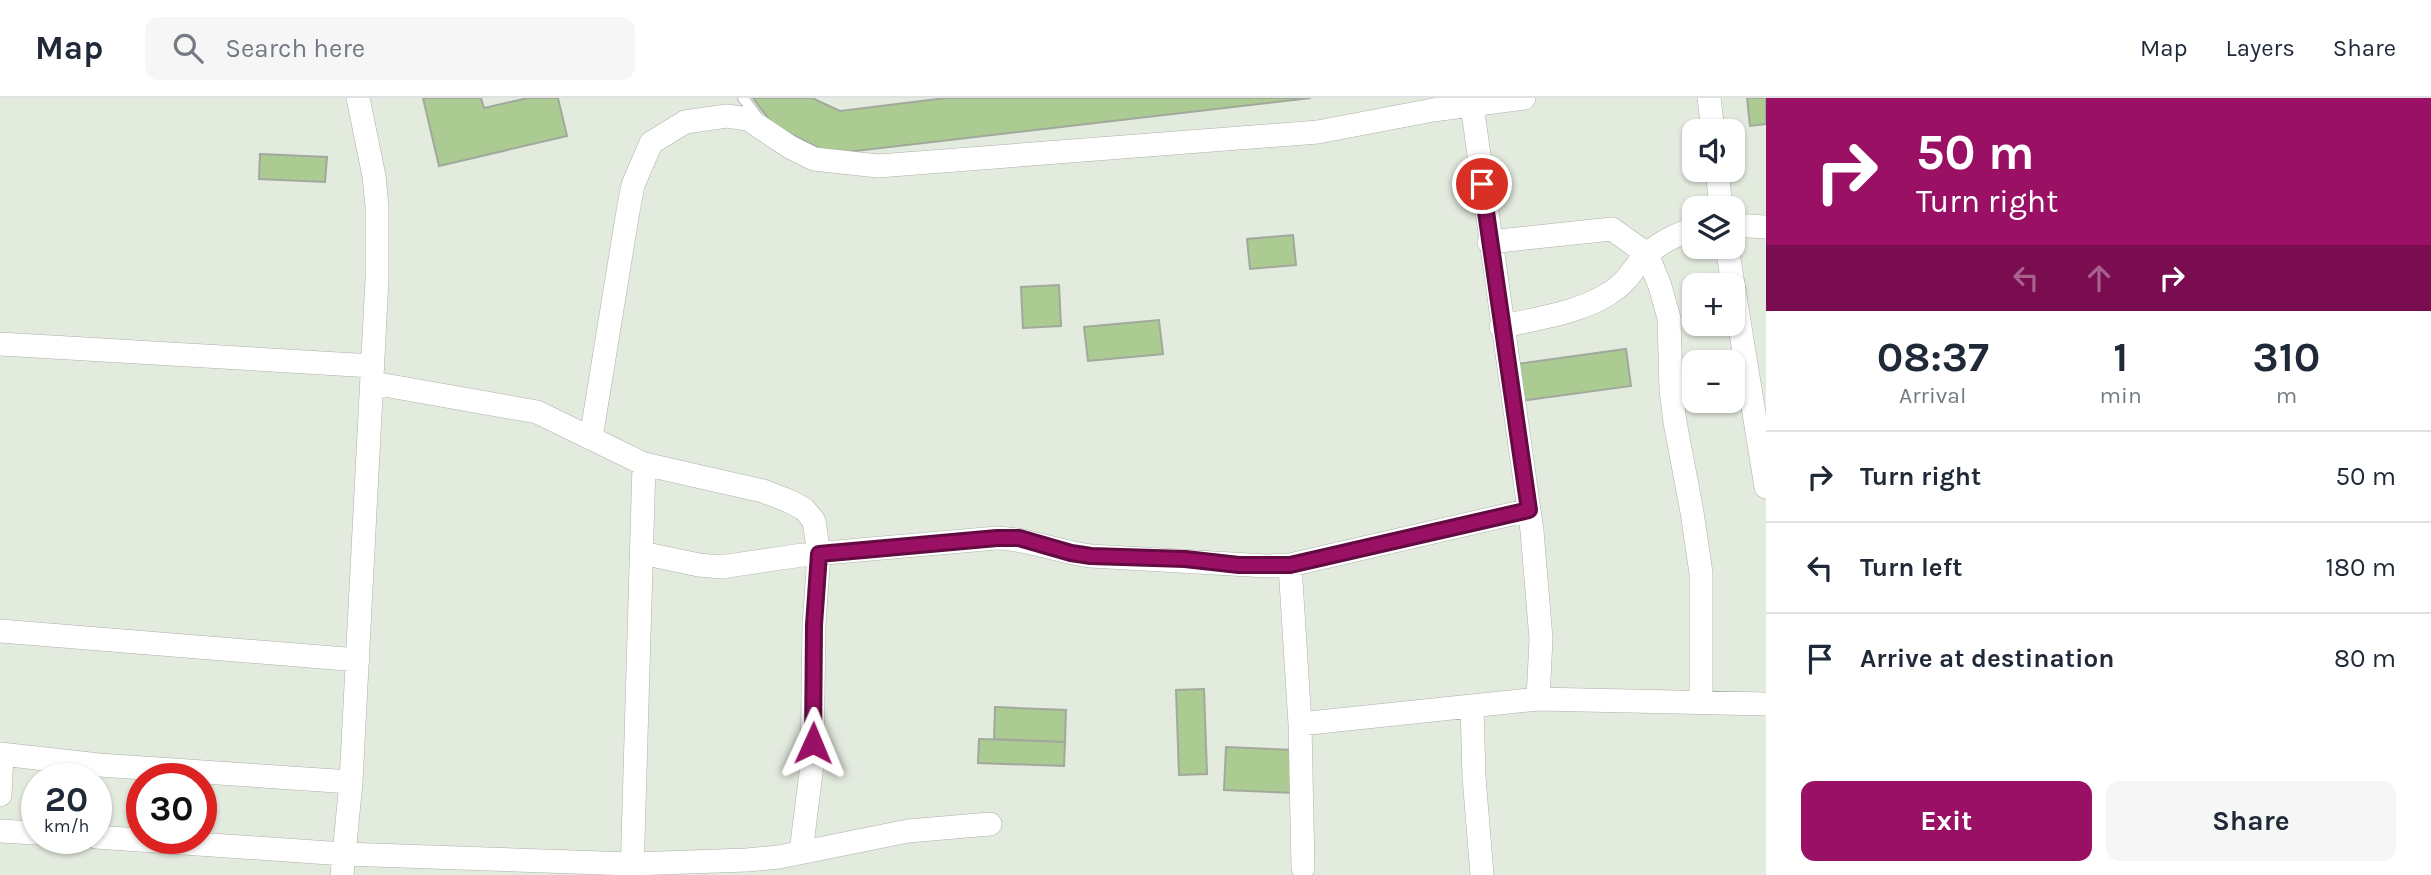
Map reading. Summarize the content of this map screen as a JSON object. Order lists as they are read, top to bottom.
{
  "page": {
    "header": "Map",
    "search": "Search here",
    "nav": ["Map", "Layers", "Share"],
    "turn": ["50 m", "Turn right"],
    "map_buttons": ["+", "−"],
    "eta": [
      "08:37",
      "Arrival",
      "1",
      "min",
      "310",
      "m"
    ],
    "list": [
      {
        "name": "Turn right",
        "value": "50 m"
      },
      {
        "name": "Turn left",
        "value": "180 m"
      },
      {
        "name": "Arrive at destination",
        "value": "80 m"
      }
    ],
    "speed": "20 km/h",
    "limit": "30",
    "buttons": ["Exit", "Share"]
  }
}
